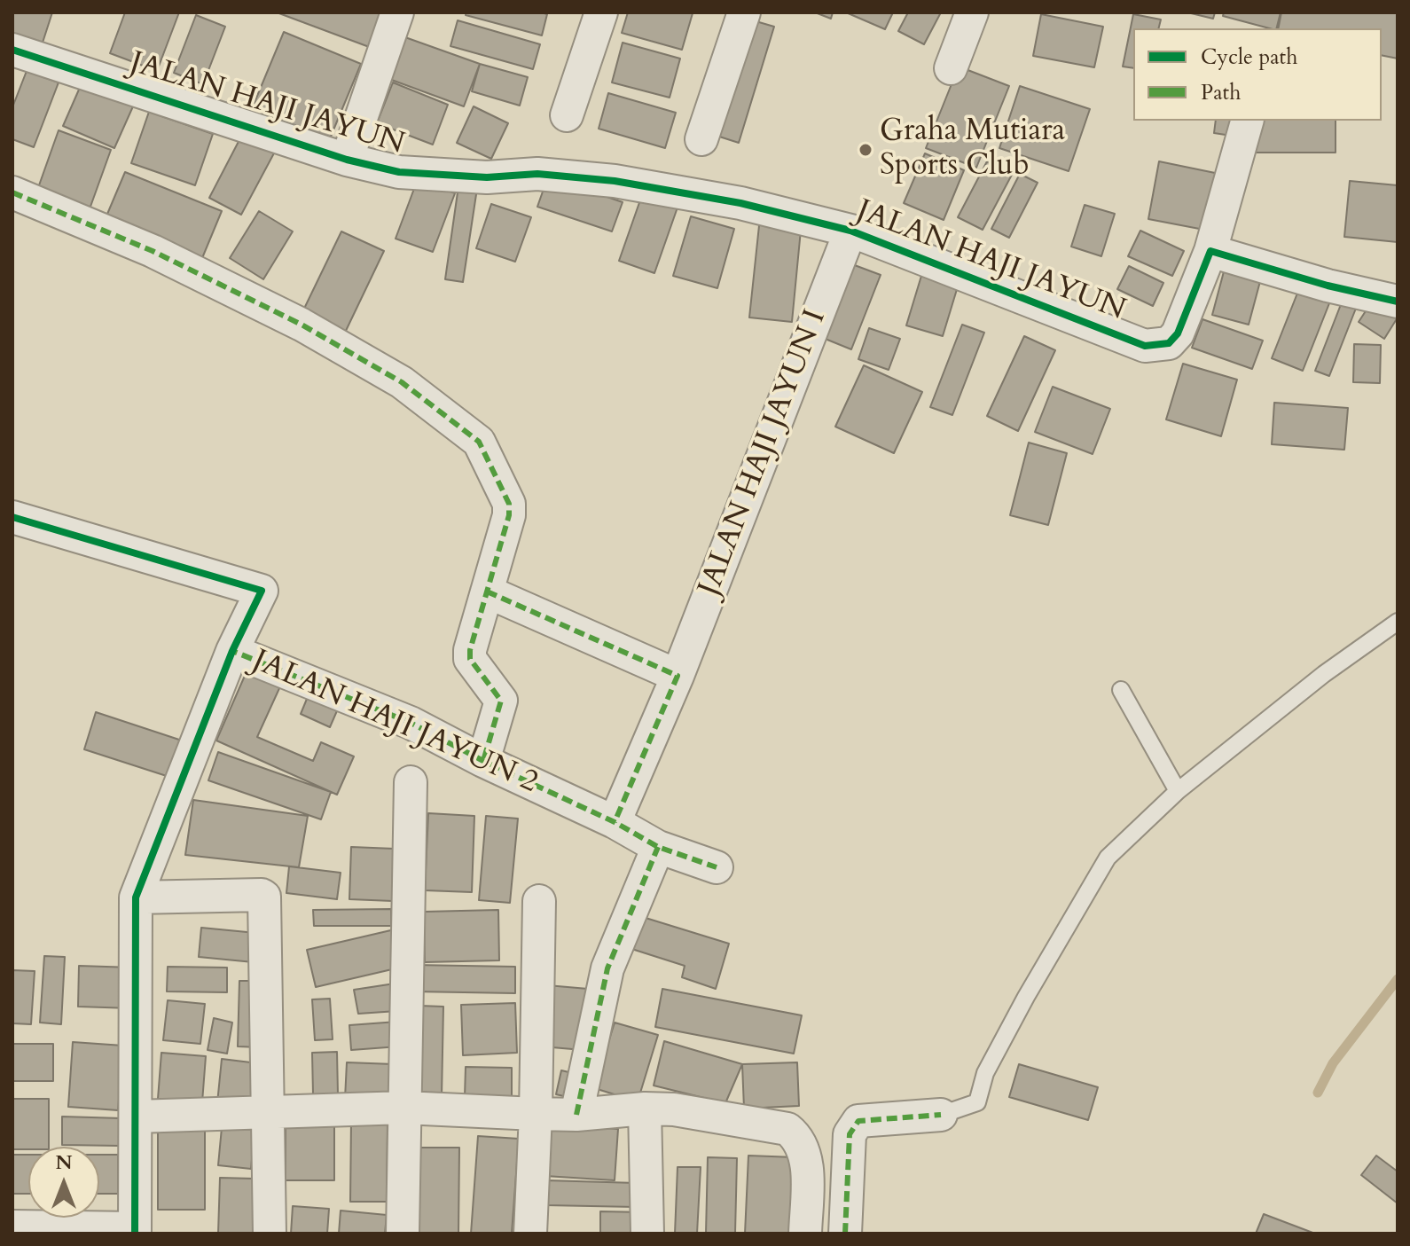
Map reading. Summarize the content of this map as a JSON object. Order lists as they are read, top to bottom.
{
  "streets": {
    "street": ["JALAN HAJI JAYUN", "JALAN HAJI JAYUN I", "JALAN HAJI JAYUN 2"]
  },
  "crossings": [
    ["JALAN HAJI JAYUN", "JALAN HAJI JAYUN I"],
    ["JALAN HAJI JAYUN I", "JALAN HAJI JAYUN 2"]
  ],
  "places": ["Graha Mutiara Sports Club"],
  "legend": ["Cycle path", "Path"],
  "north": "top"
}
